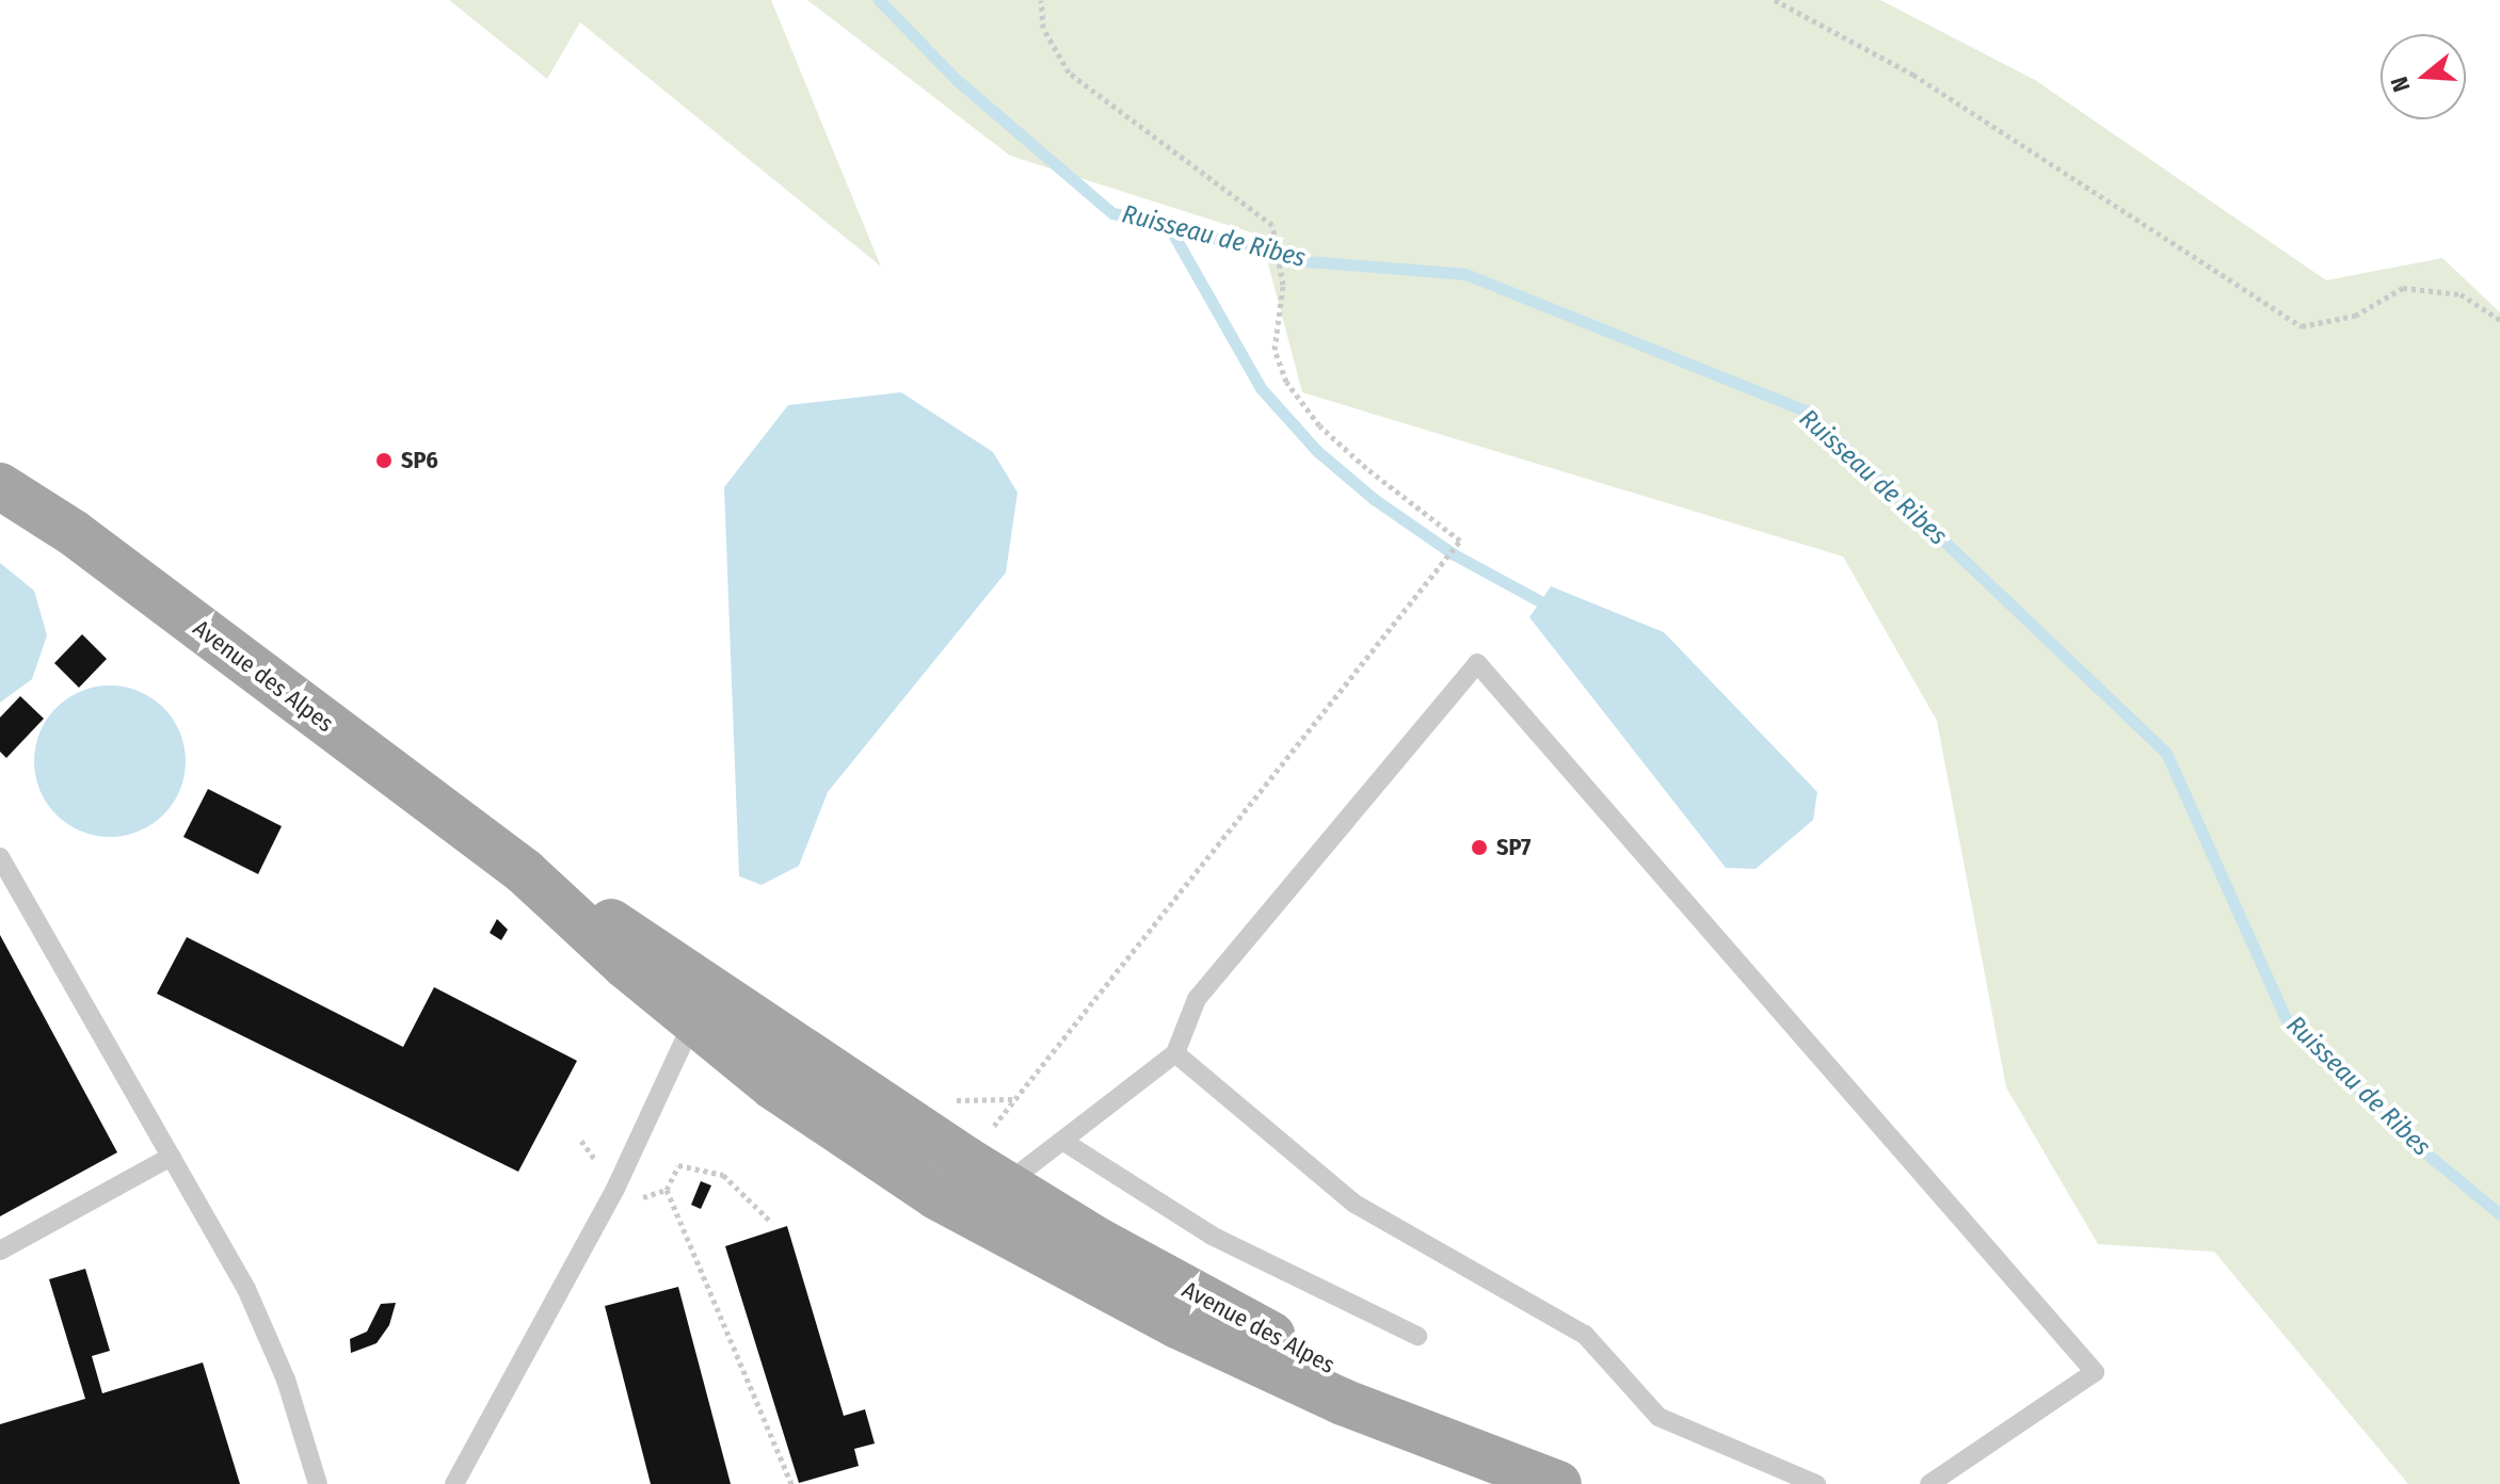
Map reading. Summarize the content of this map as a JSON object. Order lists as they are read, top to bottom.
{
  "streets": {
    "main road": ["Avenue des Alpes"]
  },
  "water": ["Ruisseau de Ribes"],
  "places": ["SP6", "SP7"],
  "north": "left"
}
